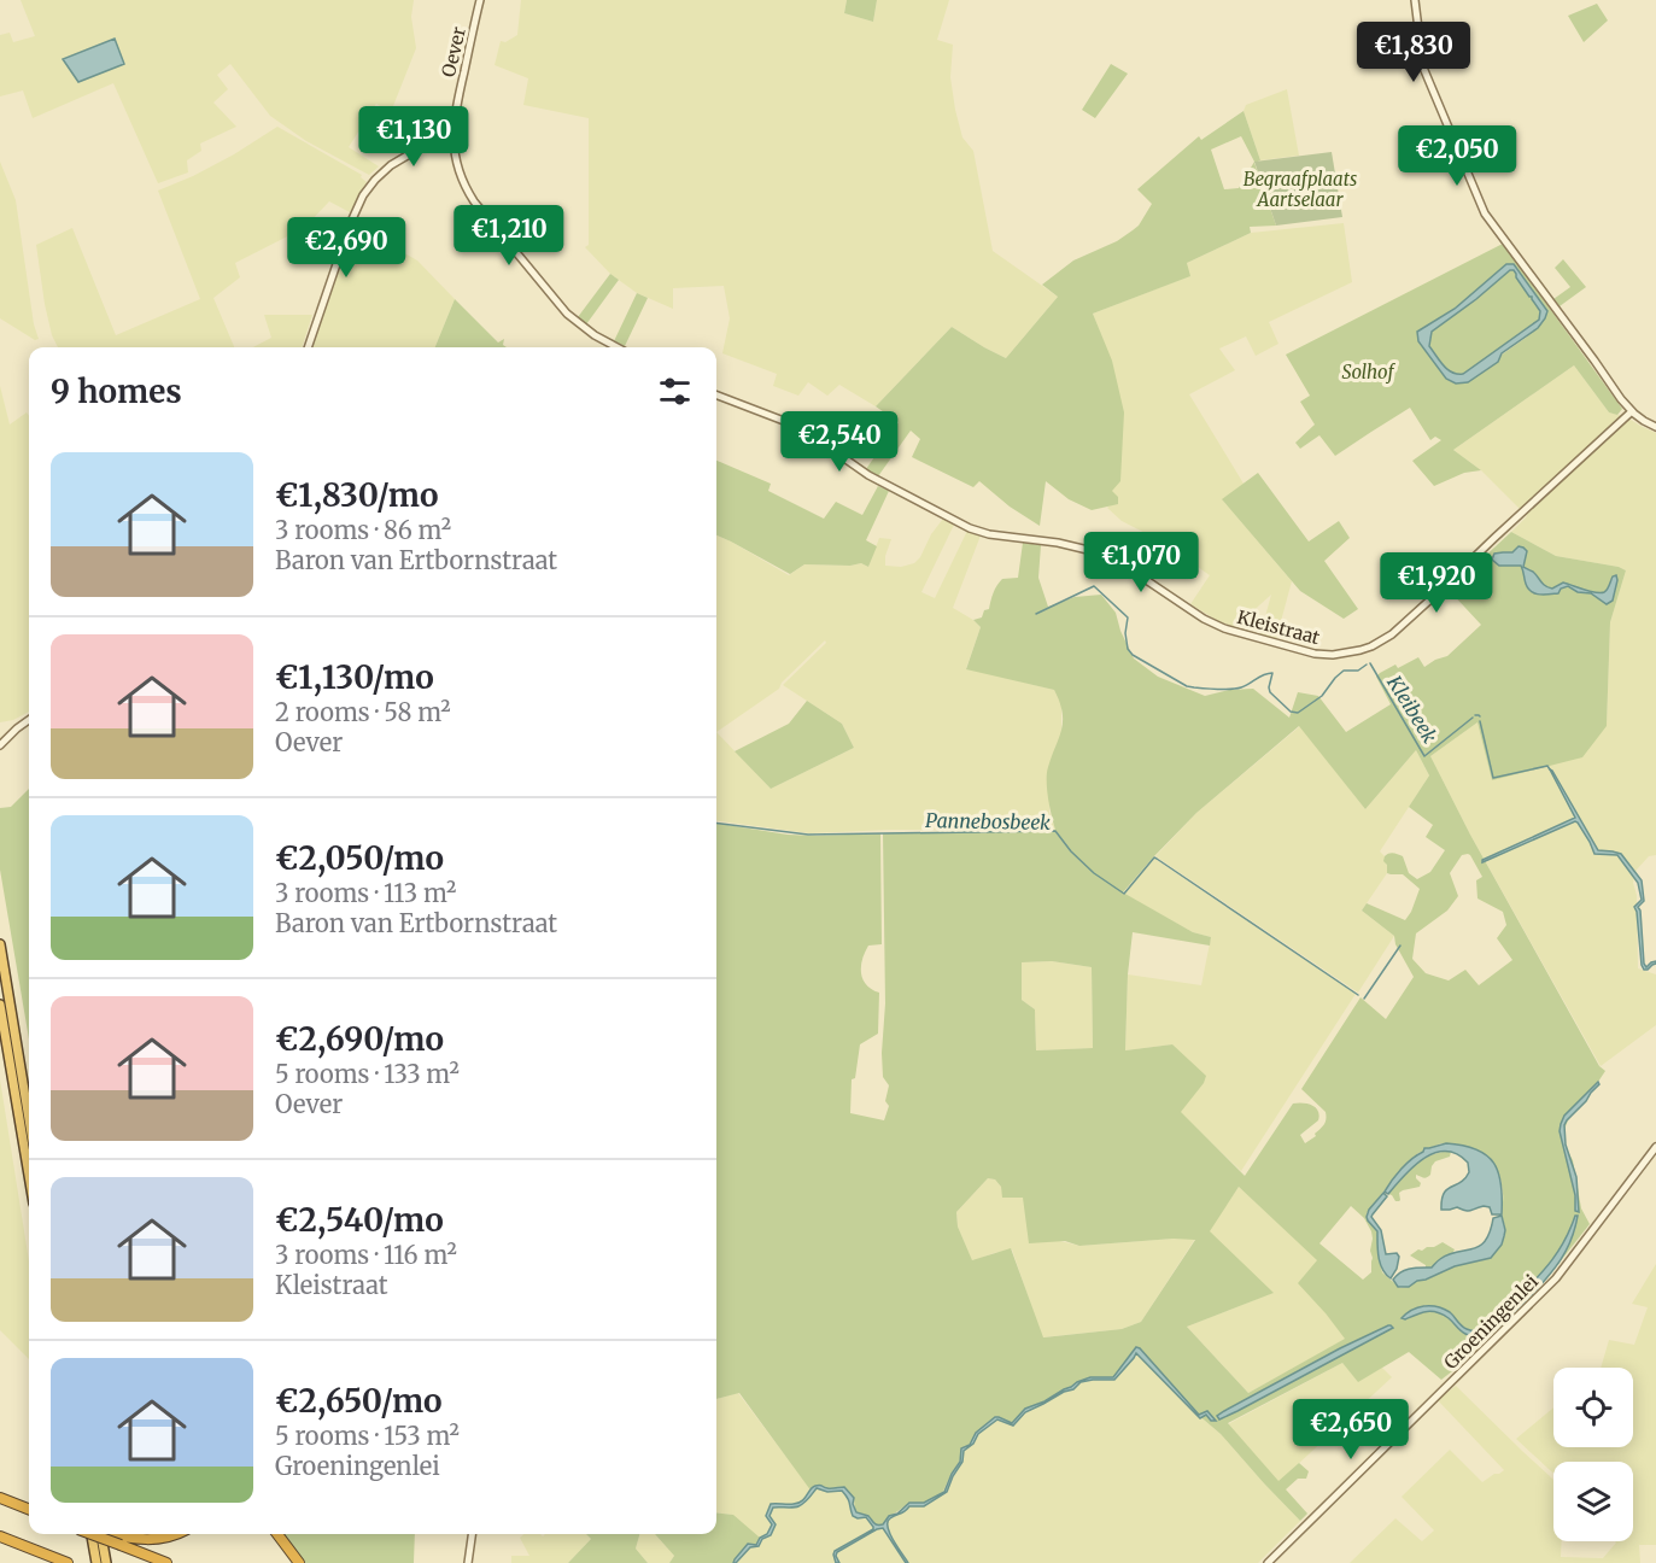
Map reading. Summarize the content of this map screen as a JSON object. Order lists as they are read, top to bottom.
{
  "streets": {
    "street": ["Oever", "Kleistraat", "Groeningenlei"]
  },
  "water": ["Kleibeek", "Pannebosbeek"],
  "parks": ["Begraafplaats Aartselaar", "Solhof"],
  "page": {
    "price": [
      "€1,830",
      "€1,130",
      "€2,050",
      "€1,210",
      "€2,690",
      "€2,540",
      "€1,070",
      "€1,920",
      "€2,650"
    ],
    "heading": "9 homes",
    "list": [
      {
        "name": "€1,830/mo",
        "note": "3 rooms · 86 m² · Baron van Ertbornstraat"
      },
      {
        "name": "€1,130/mo",
        "note": "2 rooms · 58 m² · Oever"
      },
      {
        "name": "€2,050/mo",
        "note": "3 rooms · 113 m² · Baron van Ertbornstraat"
      },
      {
        "name": "€2,690/mo",
        "note": "5 rooms · 133 m² · Oever"
      },
      {
        "name": "€2,540/mo",
        "note": "3 rooms · 116 m² · Kleistraat"
      },
      {
        "name": "€2,650/mo",
        "note": "5 rooms · 153 m² · Groeningenlei"
      }
    ]
  }
}
